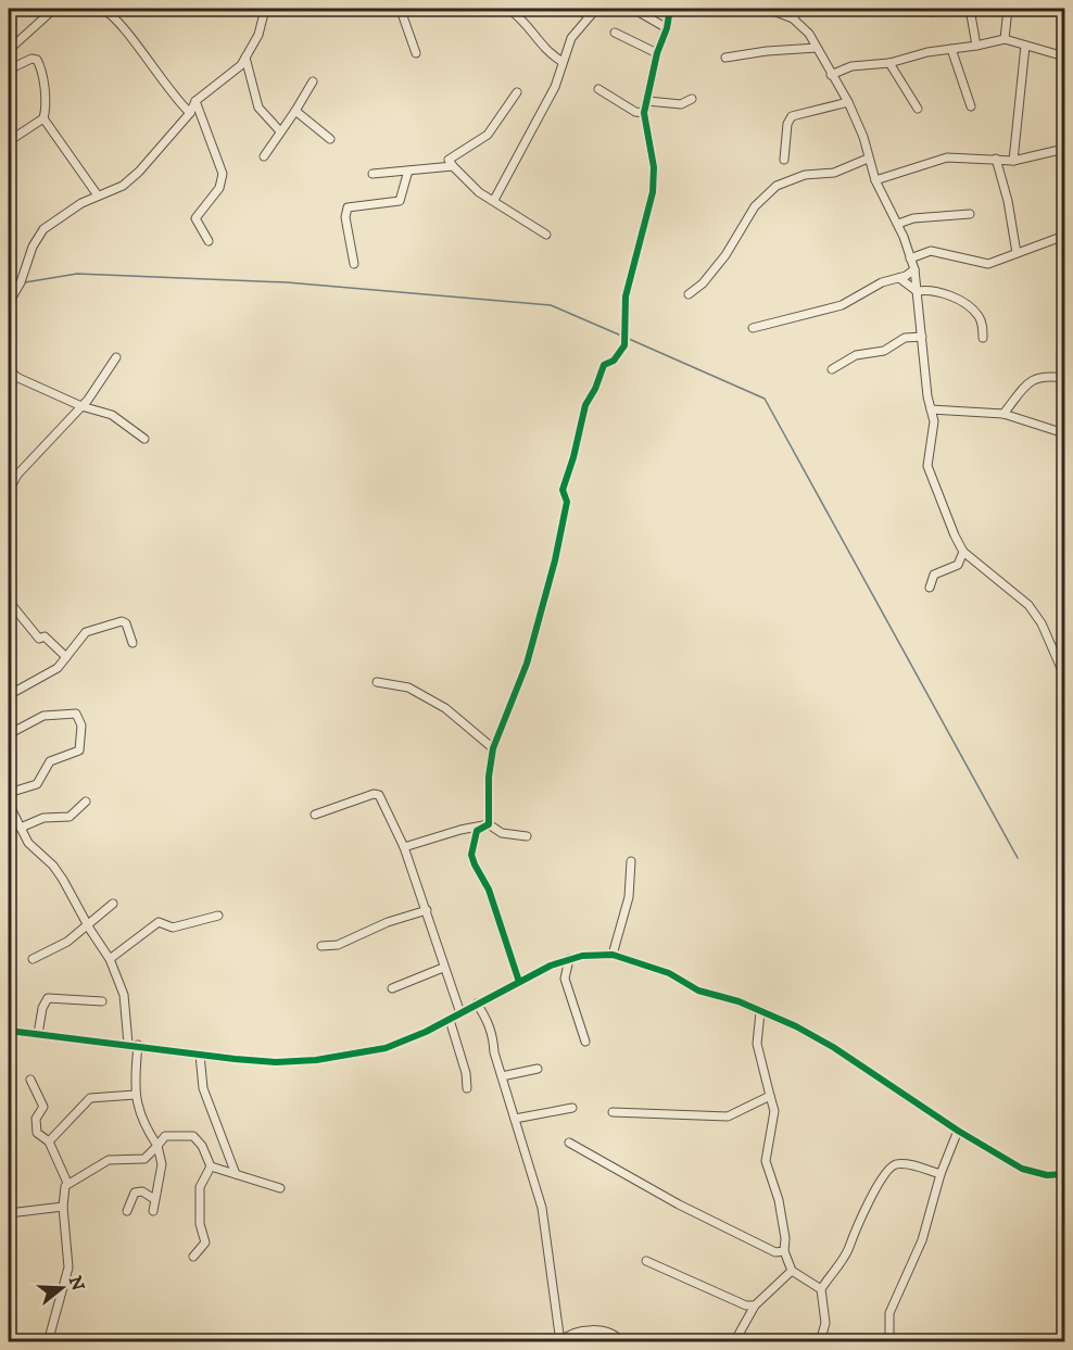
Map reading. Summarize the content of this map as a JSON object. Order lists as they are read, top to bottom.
{
  "north": "right"
}
